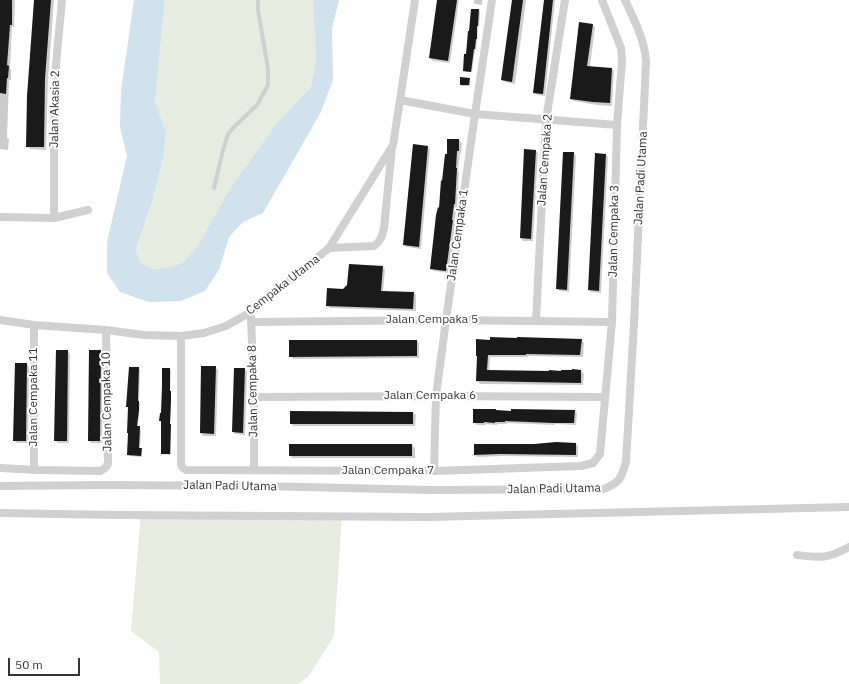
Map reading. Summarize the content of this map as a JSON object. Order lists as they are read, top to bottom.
{
  "streets": {
    "street": [
      "Jalan Akasia 2",
      "Jalan Cempaka 2",
      "Jalan Padi Utama",
      "Jalan Cempaka 3",
      "Jalan Cempaka 1",
      "Cempaka Utama",
      "Jalan Cempaka 5",
      "Jalan Cempaka 8",
      "Jalan Cempaka 6",
      "Jalan Cempaka 11",
      "Jalan Cempaka 10",
      "Jalan Cempaka 7"
    ]
  },
  "crossings": [
    ["Jalan Cempaka 2", "Jalan Cempaka 5"],
    ["Jalan Cempaka 3", "Jalan Cempaka 5"],
    ["Jalan Cempaka 3", "Jalan Cempaka 6"],
    ["Jalan Cempaka 3", "Jalan Cempaka 7"],
    ["Jalan Cempaka 1", "Jalan Cempaka 5"],
    ["Jalan Cempaka 1", "Jalan Cempaka 6"],
    ["Jalan Cempaka 1", "Jalan Cempaka 7"],
    ["Cempaka Utama", "Jalan Cempaka 8"],
    ["Cempaka Utama", "Jalan Cempaka 11"],
    ["Cempaka Utama", "Jalan Cempaka 10"],
    ["Cempaka Utama", "Jalan Cempaka 7"],
    ["Jalan Cempaka 5", "Jalan Cempaka 8"],
    ["Jalan Cempaka 8", "Jalan Cempaka 6"],
    ["Jalan Cempaka 8", "Jalan Cempaka 7"],
    ["Jalan Cempaka 11", "Jalan Cempaka 10"]
  ],
  "scale_bar": "50 m"
}
